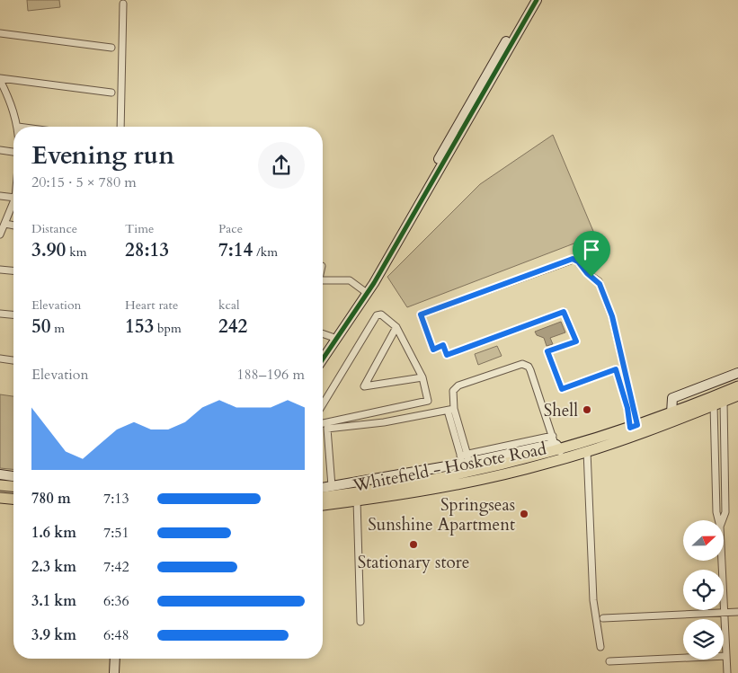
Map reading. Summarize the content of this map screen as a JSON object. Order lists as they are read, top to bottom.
{
  "streets": {
    "main road": ["Whitefield - Hoskote Road"]
  },
  "places": ["Shell", "Springseas Sunshine Apartment", "Stationary store"],
  "north": "right",
  "page": {
    "heading": ["Evening run", "20:15 · 5 × 780 m"],
    "stats": [
      ["Distance", "3.90 km"],
      ["Time", "28:13"],
      ["Pace", "7:14 /km"],
      ["Elevation", "50 m"],
      ["Heart rate", "153 bpm"],
      ["kcal", "242"]
    ],
    "chart": ["Elevation", "188–196 m"],
    "list": [
      {
        "name": "780 m",
        "note": "7:13"
      },
      {
        "name": "1.6 km",
        "note": "7:51"
      },
      {
        "name": "2.3 km",
        "note": "7:42"
      },
      {
        "name": "3.1 km",
        "note": "6:36"
      },
      {
        "name": "3.9 km",
        "note": "6:48"
      }
    ]
  }
}
